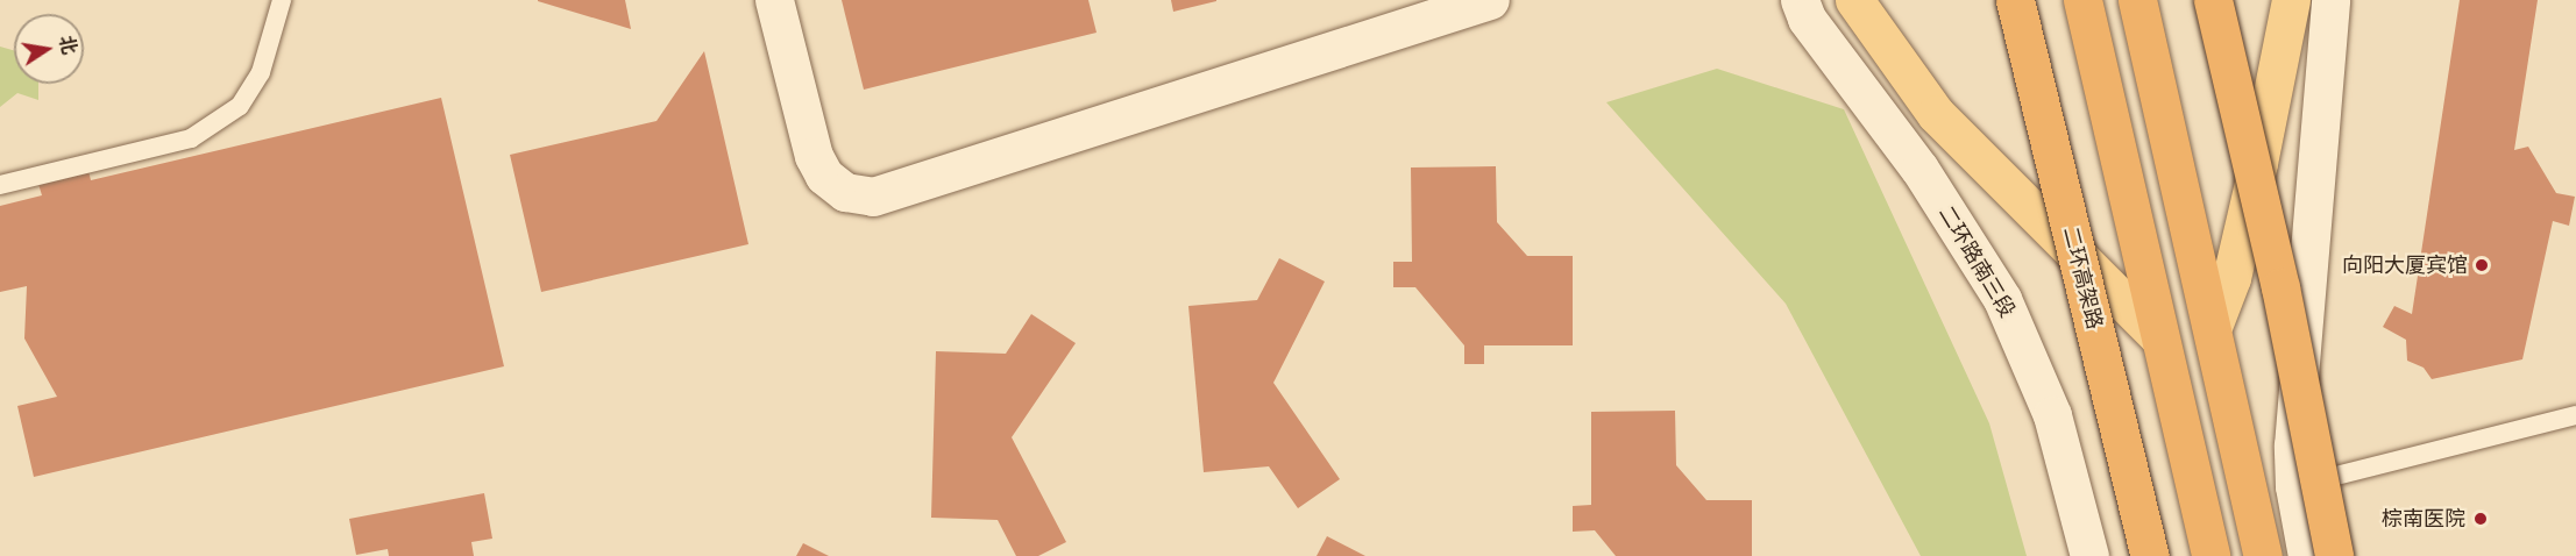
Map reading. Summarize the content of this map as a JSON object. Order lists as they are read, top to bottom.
{
  "streets": {
    "highway": ["二环高架路"],
    "main road": ["二环路南三段"]
  },
  "places": ["向阳大厦宾馆", "棕南医院"],
  "north": "right"
}
